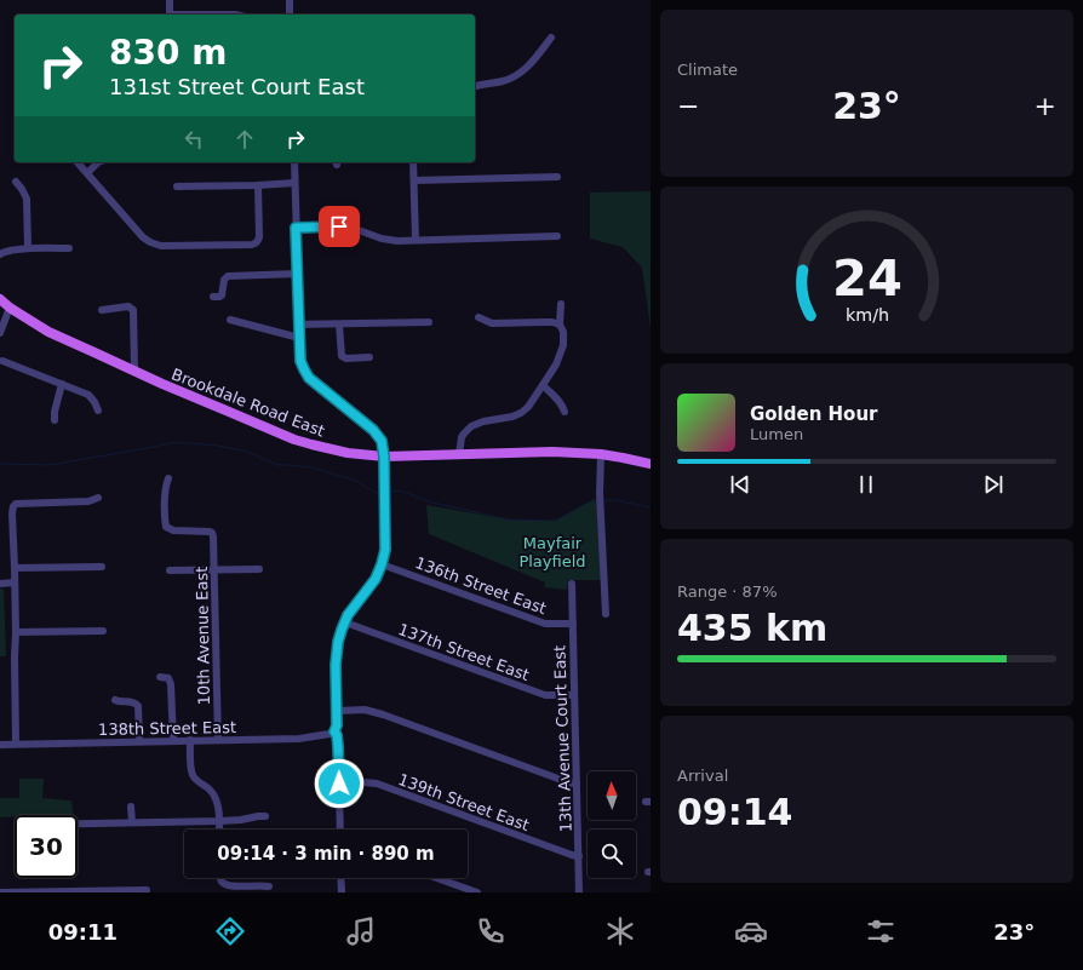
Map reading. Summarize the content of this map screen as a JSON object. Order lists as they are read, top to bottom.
{
  "streets": {
    "main road": ["Brookdale Road East"],
    "street": [
      "136th Street East",
      "10th Avenue East",
      "137th Street East",
      "138th Street East",
      "13th Avenue Court East",
      "139th Street East"
    ]
  },
  "crossings": [
    ["136th Street East", "13th Avenue Court East"],
    ["10th Avenue East", "138th Street East"],
    ["137th Street East", "13th Avenue Court East"],
    ["13th Avenue Court East", "139th Street East"]
  ],
  "parks": ["Mayfair Playfield"],
  "north": "top",
  "page": {
    "tile": [
      "Climate",
      ["Range · 87%", "435 km"],
      ["Arrival", "09:14"]
    ],
    "turn": ["830 m", "131st Street Court East"],
    "heat": ["−", "23°", "+"],
    "song": ["Golden Hour", "Lumen"],
    "limit": "30",
    "trip": "09:14 · 3 min · 890 m",
    "tabs": ["09:11", "23°"],
    "gauge": ["24", "km/h"]
  }
}
